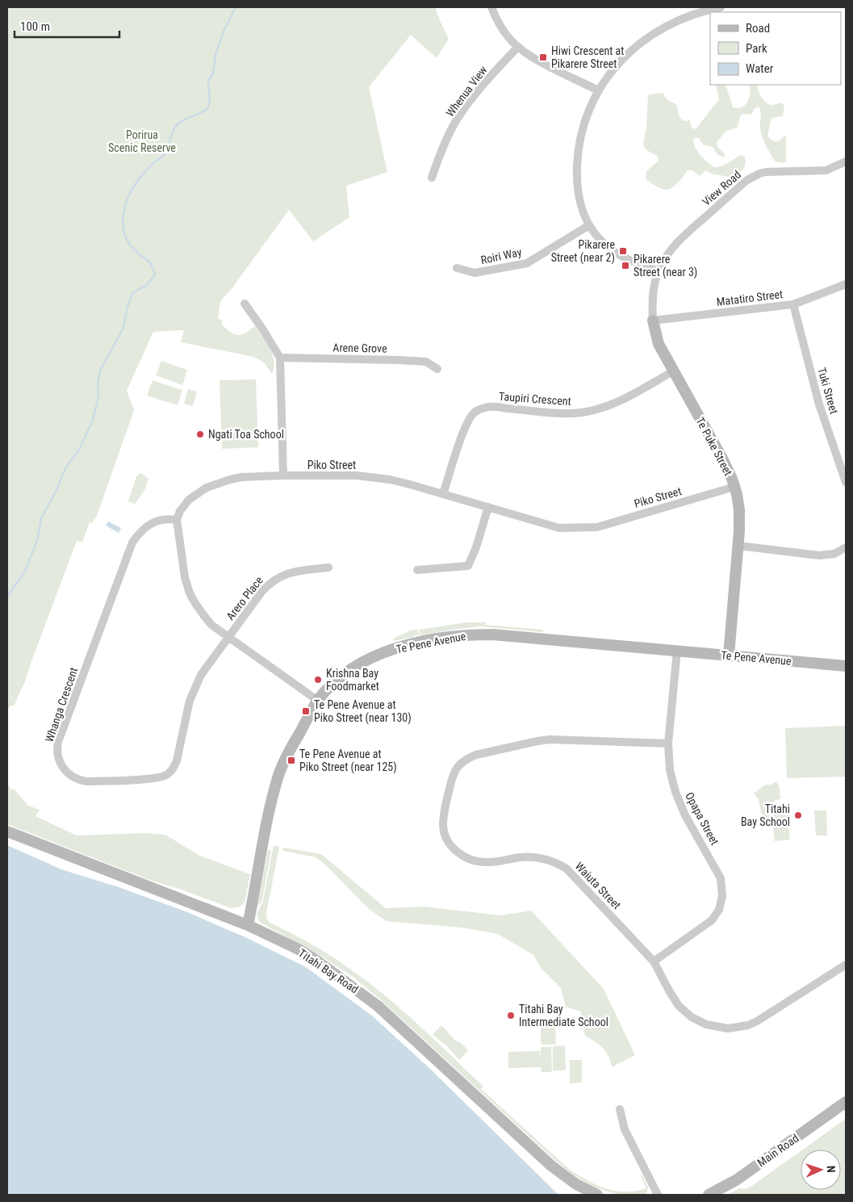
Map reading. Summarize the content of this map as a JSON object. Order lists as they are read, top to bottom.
{
  "streets": {
    "street": [
      "Whenua View",
      "View Road",
      "Roiri Way",
      "Matatiro Street",
      "Arene Grove",
      "Tuki Street",
      "Taupiri Crescent",
      "Te Puke Street",
      "Piko Street",
      "Arero Place",
      "Te Pene Avenue",
      "Whanga Crescent",
      "Opapa Street",
      "Waiuta Street",
      "Titahi Bay Road",
      "Main Road"
    ]
  },
  "crossings": [
    ["View Road", "Te Puke Street"],
    ["Matatiro Street", "Tuki Street"],
    ["Matatiro Street", "Te Puke Street"],
    ["Taupiri Crescent", "Te Puke Street"],
    ["Taupiri Crescent", "Piko Street"],
    ["Te Puke Street", "Piko Street"],
    ["Te Puke Street", "Te Pene Avenue"],
    ["Piko Street", "Whanga Crescent"],
    ["Arero Place", "Whanga Crescent"],
    ["Te Pene Avenue", "Opapa Street"],
    ["Te Pene Avenue", "Titahi Bay Road"],
    ["Opapa Street", "Waiuta Street"]
  ],
  "parks": ["Porirua Scenic Reserve"],
  "places": {
    "transit": [
      "Hiwi Crescent at Pikarere Street",
      "Pikarere Street (near 2)",
      "Pikarere Street (near 3)",
      "Te Pene Avenue at Piko Street (near 130)",
      "Te Pene Avenue at Piko Street (near 125)"
    ],
    "other": [
      "Ngati Toa School",
      "Krishna Bay Foodmarket",
      "Titahi Bay School",
      "Titahi Bay Intermediate School"
    ]
  },
  "legend": ["Road", "Park", "Water"],
  "scale_bar": "100 m",
  "north": "right"
}
